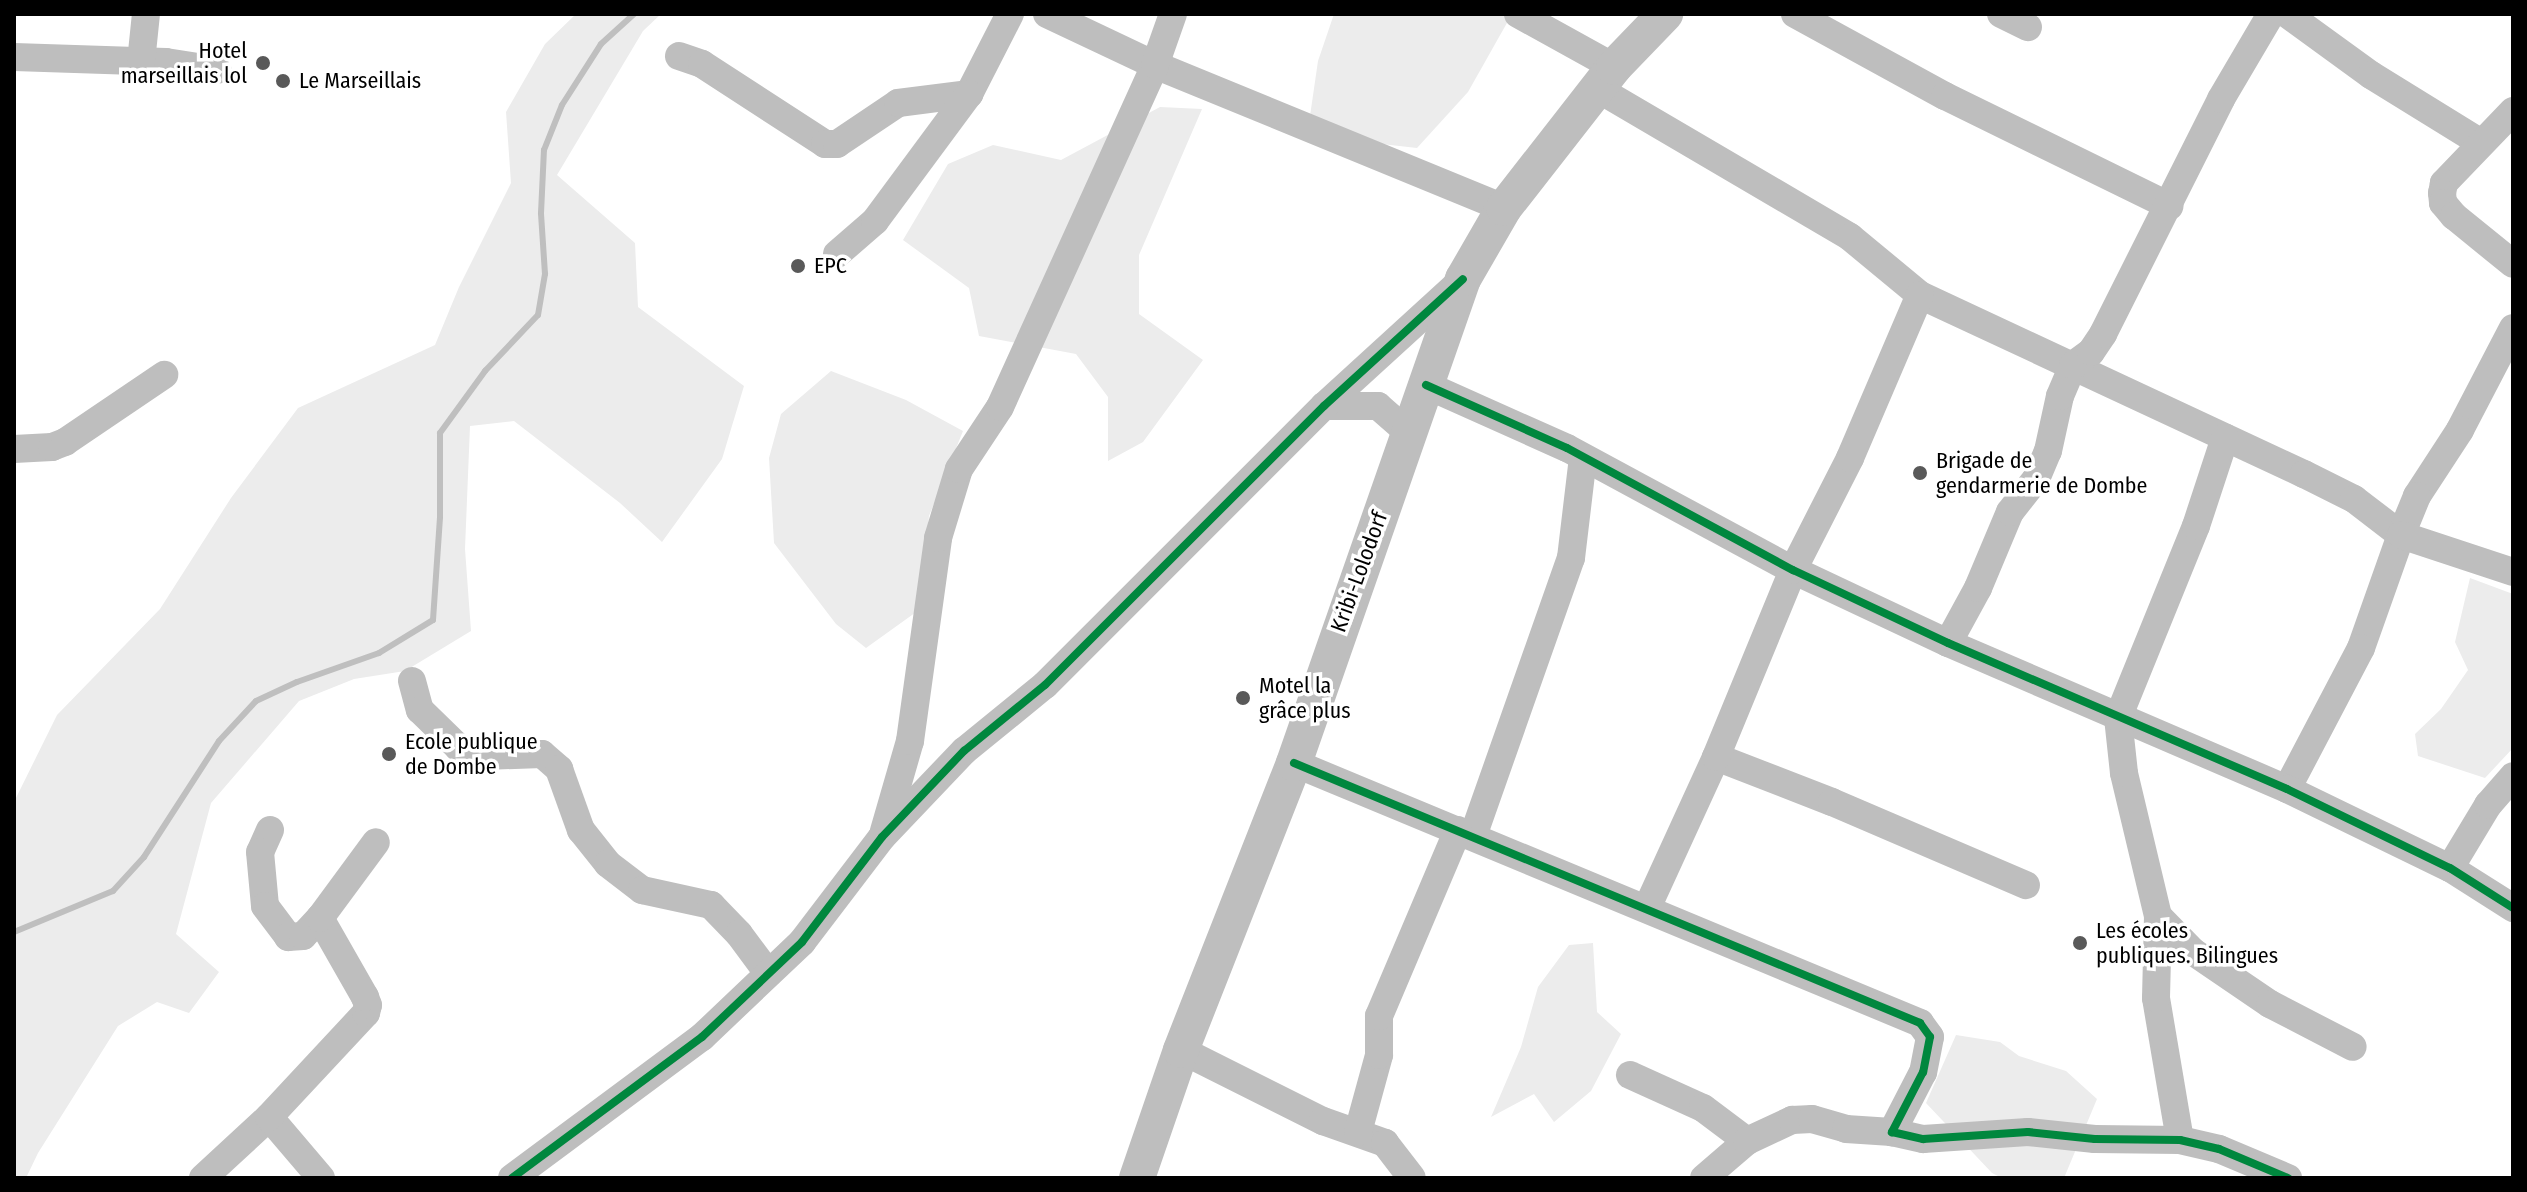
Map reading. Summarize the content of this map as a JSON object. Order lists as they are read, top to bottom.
{
  "streets": {
    "main road": ["Kribi-Lolodorf"]
  },
  "places": [
    "Hotel marseillais lol",
    "Le Marseillais",
    "EPC",
    "Brigade de gendarmerie de Dombe",
    "Motel la grâce plus",
    "Ecole publique de Dombe",
    "Les écoles publiques. Bilingues"
  ]
}
